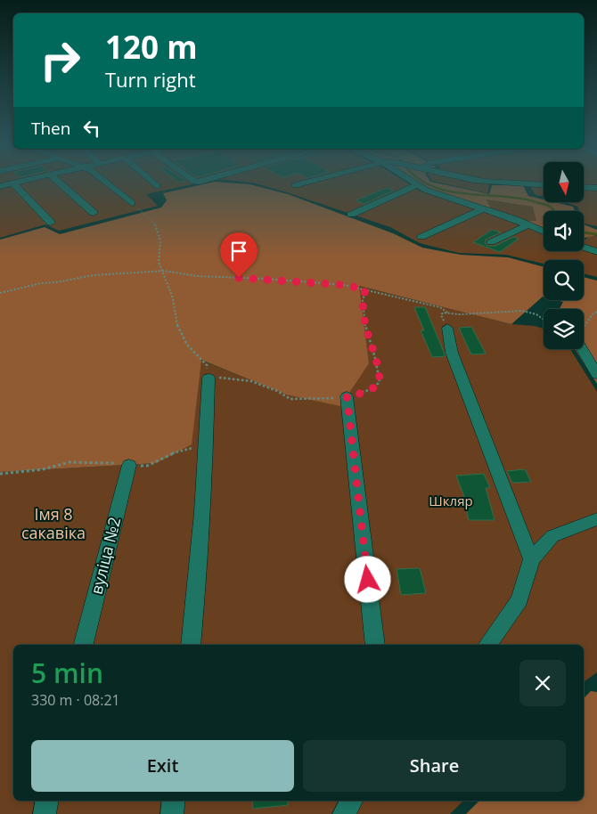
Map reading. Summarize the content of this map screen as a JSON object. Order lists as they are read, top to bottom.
{
  "streets": {
    "street": ["вуліца №2"]
  },
  "parks": ["Шкляр", "Імя 8 сакавіка"],
  "north": "bottom",
  "page": {
    "turn": ["120 m", "Turn right"],
    "then": "Then",
    "heading": ["5 min", "330 m · 08:21"],
    "buttons": ["Exit", "Share"]
  }
}
